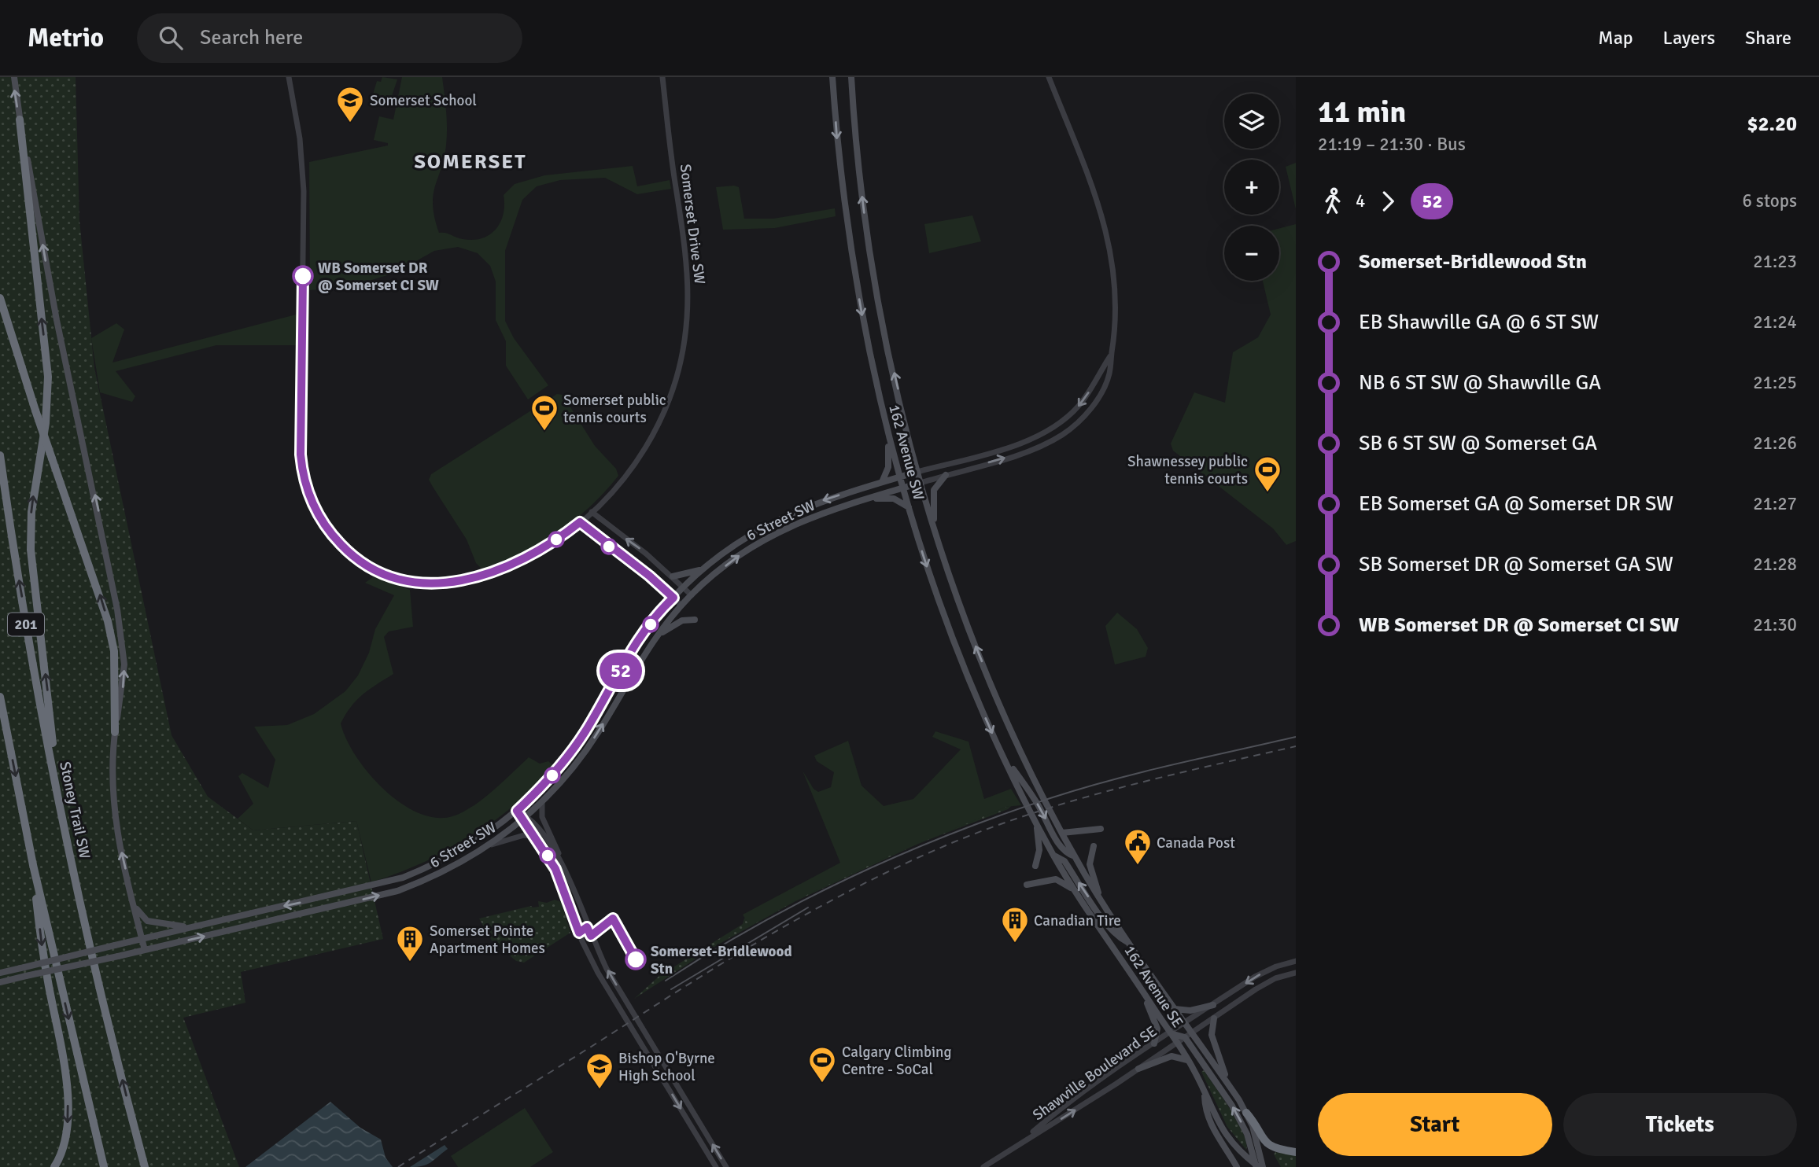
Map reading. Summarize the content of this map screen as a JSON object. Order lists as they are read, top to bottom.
{
  "streets": {
    "highway": ["201", "Stoney Trail SW"],
    "main road": ["162 Avenue SW", "6 Street SW", "162 Avenue SE"],
    "street": ["Somerset Drive SW", "Shawville Boulevard SE"]
  },
  "crossings": [
    ["162 Avenue SW", "6 Street SW"],
    ["162 Avenue SW", "162 Avenue SE"],
    ["162 Avenue SE", "Shawville Boulevard SE"]
  ],
  "districts": ["SOMERSET"],
  "places": {
    "school or university": ["Somerset School", "Bishop O'Byrne High School"],
    "other": ["WB Somerset DR @ Somerset CI SW", "Somerset-Bridlewood Stn"],
    "sports": ["Somerset public tennis courts", "Shawnessey public tennis courts", "Calgary Climbing Centre - SoCal"],
    "public building": ["Canada Post"],
    "building": ["Canadian Tire", "Somerset Pointe Apartment Homes"]
  },
  "lines": ["bus line 52"],
  "page": {
    "header": "Metrio",
    "search": "Search here",
    "nav": ["Map", "Layers", "Share"],
    "on_map": "52",
    "heading": ["11 min", "21:19 – 21:30 · Bus", "$2.20"],
    "map_buttons": ["+", "−"],
    "legs": ["4", "52", "6 stops"],
    "list": [
      {
        "name": "Somerset-Bridlewood Stn",
        "value": "21:23"
      },
      {
        "name": "EB Shawville GA @ 6 ST SW",
        "value": "21:24"
      },
      {
        "name": "NB 6 ST SW @ Shawville GA",
        "value": "21:25"
      },
      {
        "name": "SB 6 ST SW @ Somerset GA",
        "value": "21:26"
      },
      {
        "name": "EB Somerset GA @ Somerset DR SW",
        "value": "21:27"
      },
      {
        "name": "SB Somerset DR @ Somerset GA SW",
        "value": "21:28"
      },
      {
        "name": "WB Somerset DR @ Somerset CI SW",
        "value": "21:30"
      }
    ],
    "buttons": ["Start", "Tickets"]
  }
}
